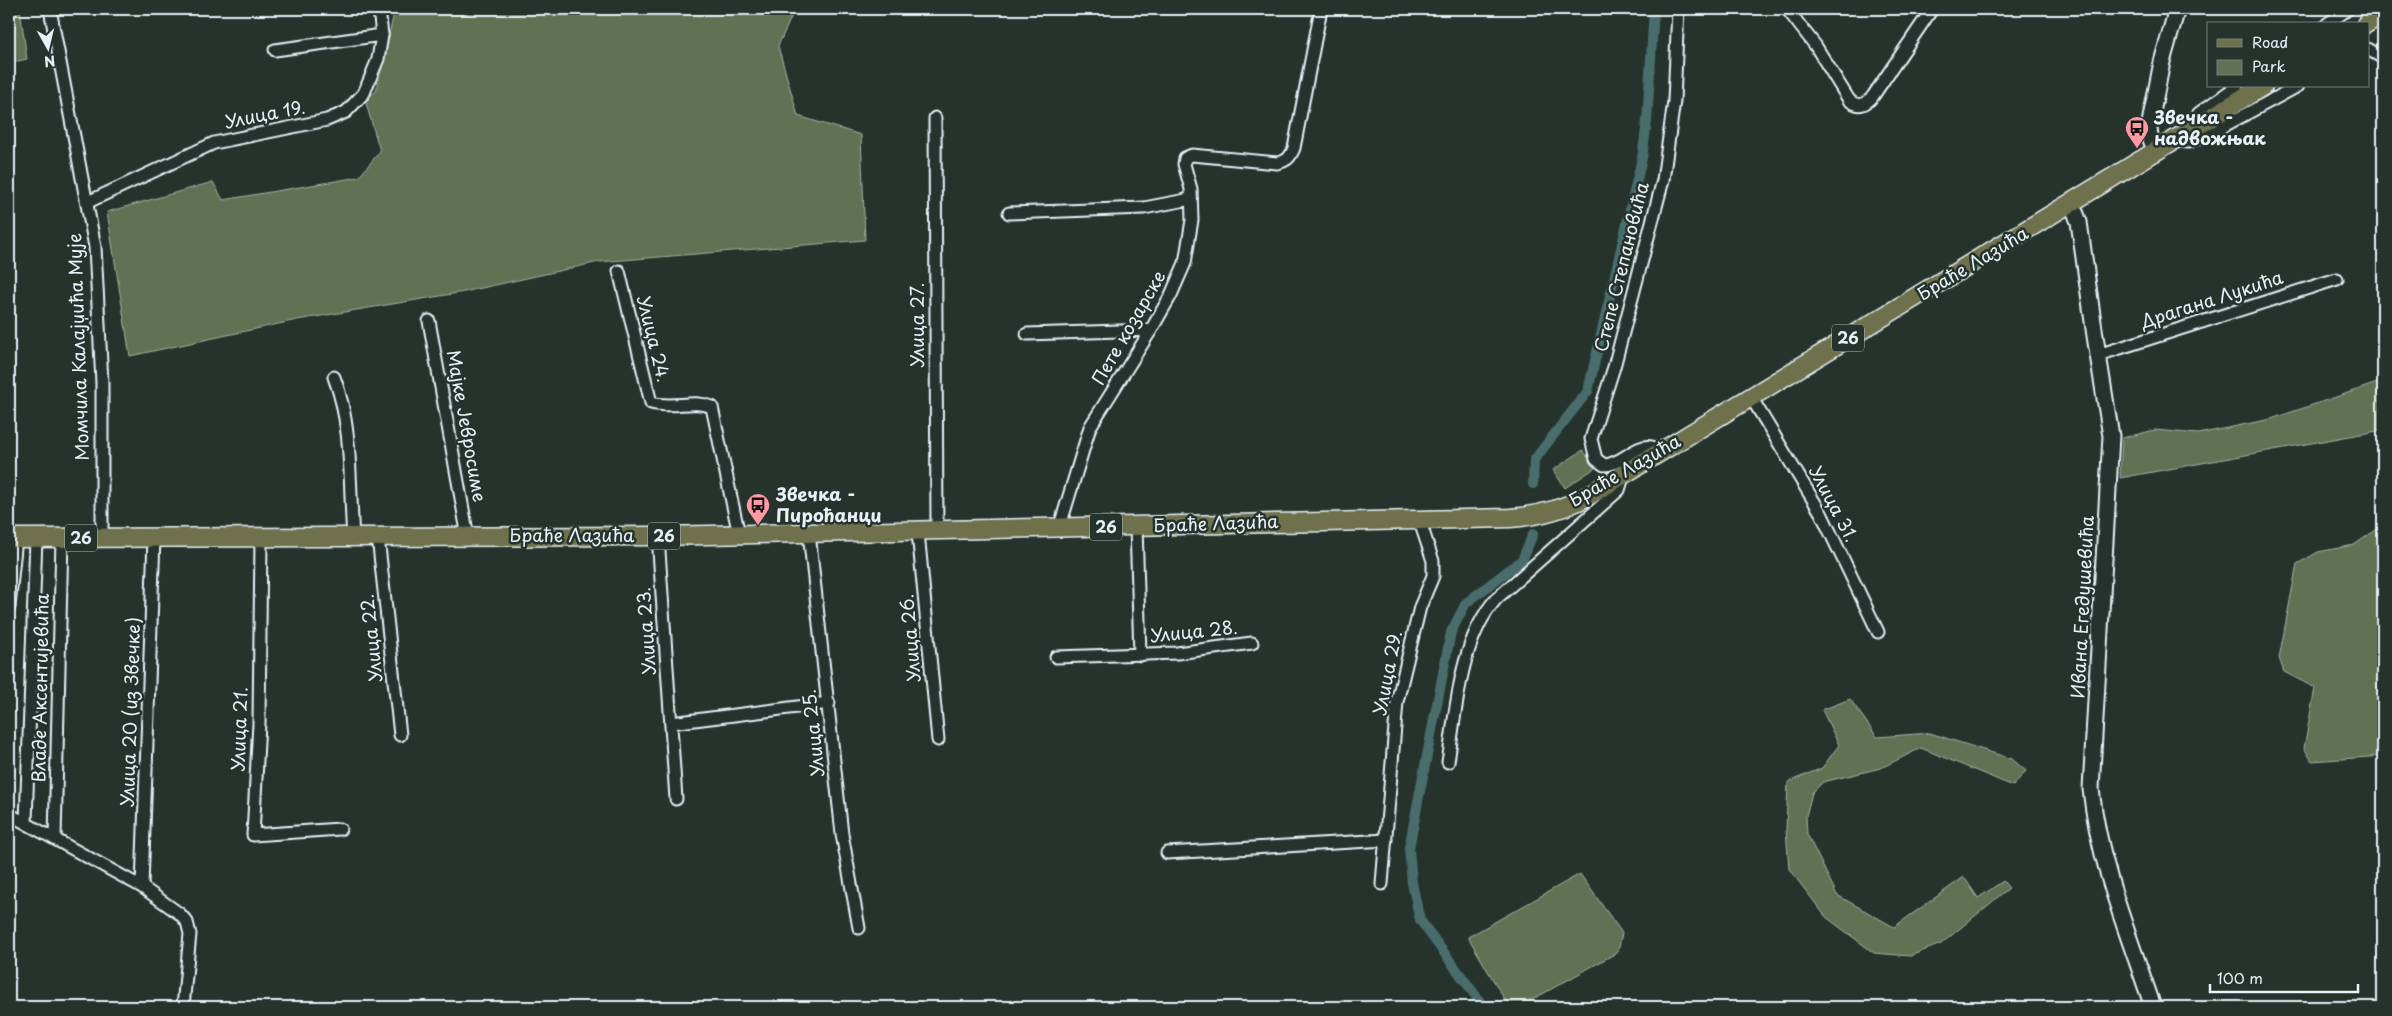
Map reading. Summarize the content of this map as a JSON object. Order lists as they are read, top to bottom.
{
  "streets": {
    "main road": ["Браће Лазића", "26", "Ивана Егедушевића"],
    "street": [
      "Улица 19.",
      "Степе Степановића",
      "Драгана Лукића",
      "Улица 27.",
      "Пете козарске",
      "Улица 24.",
      "Момчила Калајџића Мује",
      "Мајке Јевросиме",
      "Улица 31.",
      "Улица 23.",
      "Улица 28.",
      "Улица 22.",
      "Улица 26.",
      "Улица 29.",
      "Владе Аксентијевића",
      "Улица 20 (из Звечке)",
      "Улица 21.",
      "Улица 25."
    ]
  },
  "crossings": [
    ["Улица 19.", "Момчила Калајџића Мује"],
    ["Браће Лазића", "Степе Степановића"],
    ["Браће Лазића", "Улица 27."],
    ["Браће Лазића", "Пете козарске"],
    ["Браће Лазића", "26"],
    ["Браће Лазића", "Улица 24."],
    ["Браће Лазића", "Мајке Јевросиме"],
    ["Браће Лазића", "Улица 31."],
    ["Браће Лазића", "Ивана Егедушевића"],
    ["Браће Лазића", "Улица 23."],
    ["Браће Лазића", "Улица 28."],
    ["Браће Лазића", "Улица 22."],
    ["Браће Лазића", "Улица 26."],
    ["Браће Лазића", "Улица 29."],
    ["Браће Лазића", "Улица 20 (из Звечке)"],
    ["Браће Лазића", "Улица 21."],
    ["Браће Лазића", "Улица 25."],
    ["Драгана Лукића", "Ивана Егедушевића"],
    ["26", "Момчила Калајџића Мује"],
    ["26", "Владе Аксентијевића"],
    ["26", "Улица 20 (из Звечке)"]
  ],
  "places": {
    "bus stop": ["Звечка - надвожњак", "Звечка - Пироћанци"]
  },
  "legend": ["Road", "Park"],
  "scale_bar": "100 m",
  "north": "bottom"
}
